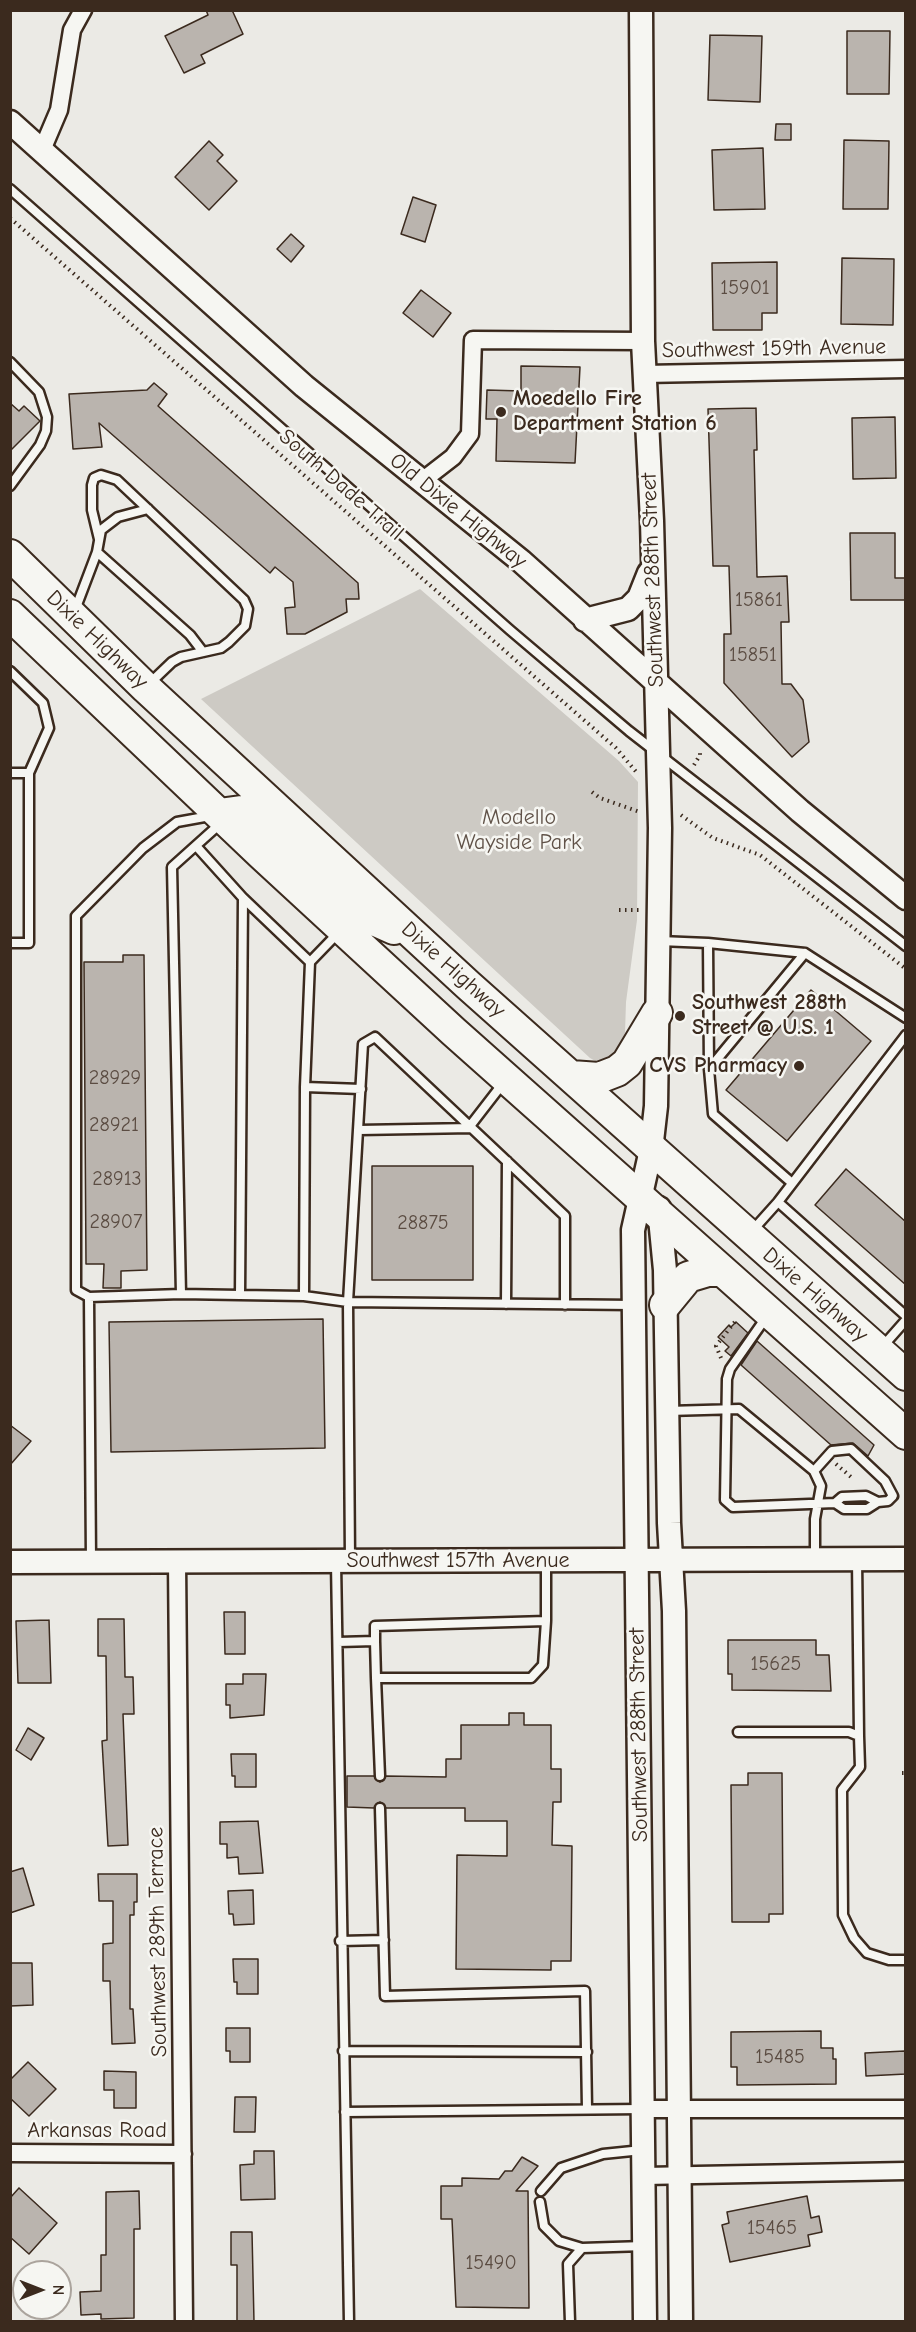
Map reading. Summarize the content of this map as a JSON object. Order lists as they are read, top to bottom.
{
  "streets": {
    "highway": ["Dixie Highway"],
    "street": [
      "Southwest 159th Avenue",
      "Old Dixie Highway",
      "Southwest 288th Street",
      "Southwest 157th Avenue",
      "Southwest 289th Terrace",
      "Arkansas Road"
    ],
    "path": ["South Dade Trail"]
  },
  "crossings": [
    ["Southwest 159th Avenue", "Southwest 288th Street"],
    ["Old Dixie Highway", "Southwest 288th Street"],
    ["Southwest 288th Street", "Dixie Highway"],
    ["Southwest 288th Street", "Southwest 157th Avenue"],
    ["Southwest 157th Avenue", "Southwest 289th Terrace"],
    ["Southwest 289th Terrace", "Arkansas Road"]
  ],
  "parks": ["Modello Wayside Park"],
  "places": ["Moedello Fire Department Station 6", "Southwest 288th Street @ U.S. 1", "CVS Pharmacy"],
  "house_numbers": [
    "15901",
    "15861",
    "15851",
    "28929",
    "28921",
    "28913",
    "28907",
    "28875",
    "15625",
    "15485",
    "15465",
    "15490"
  ],
  "north": "right"
}
